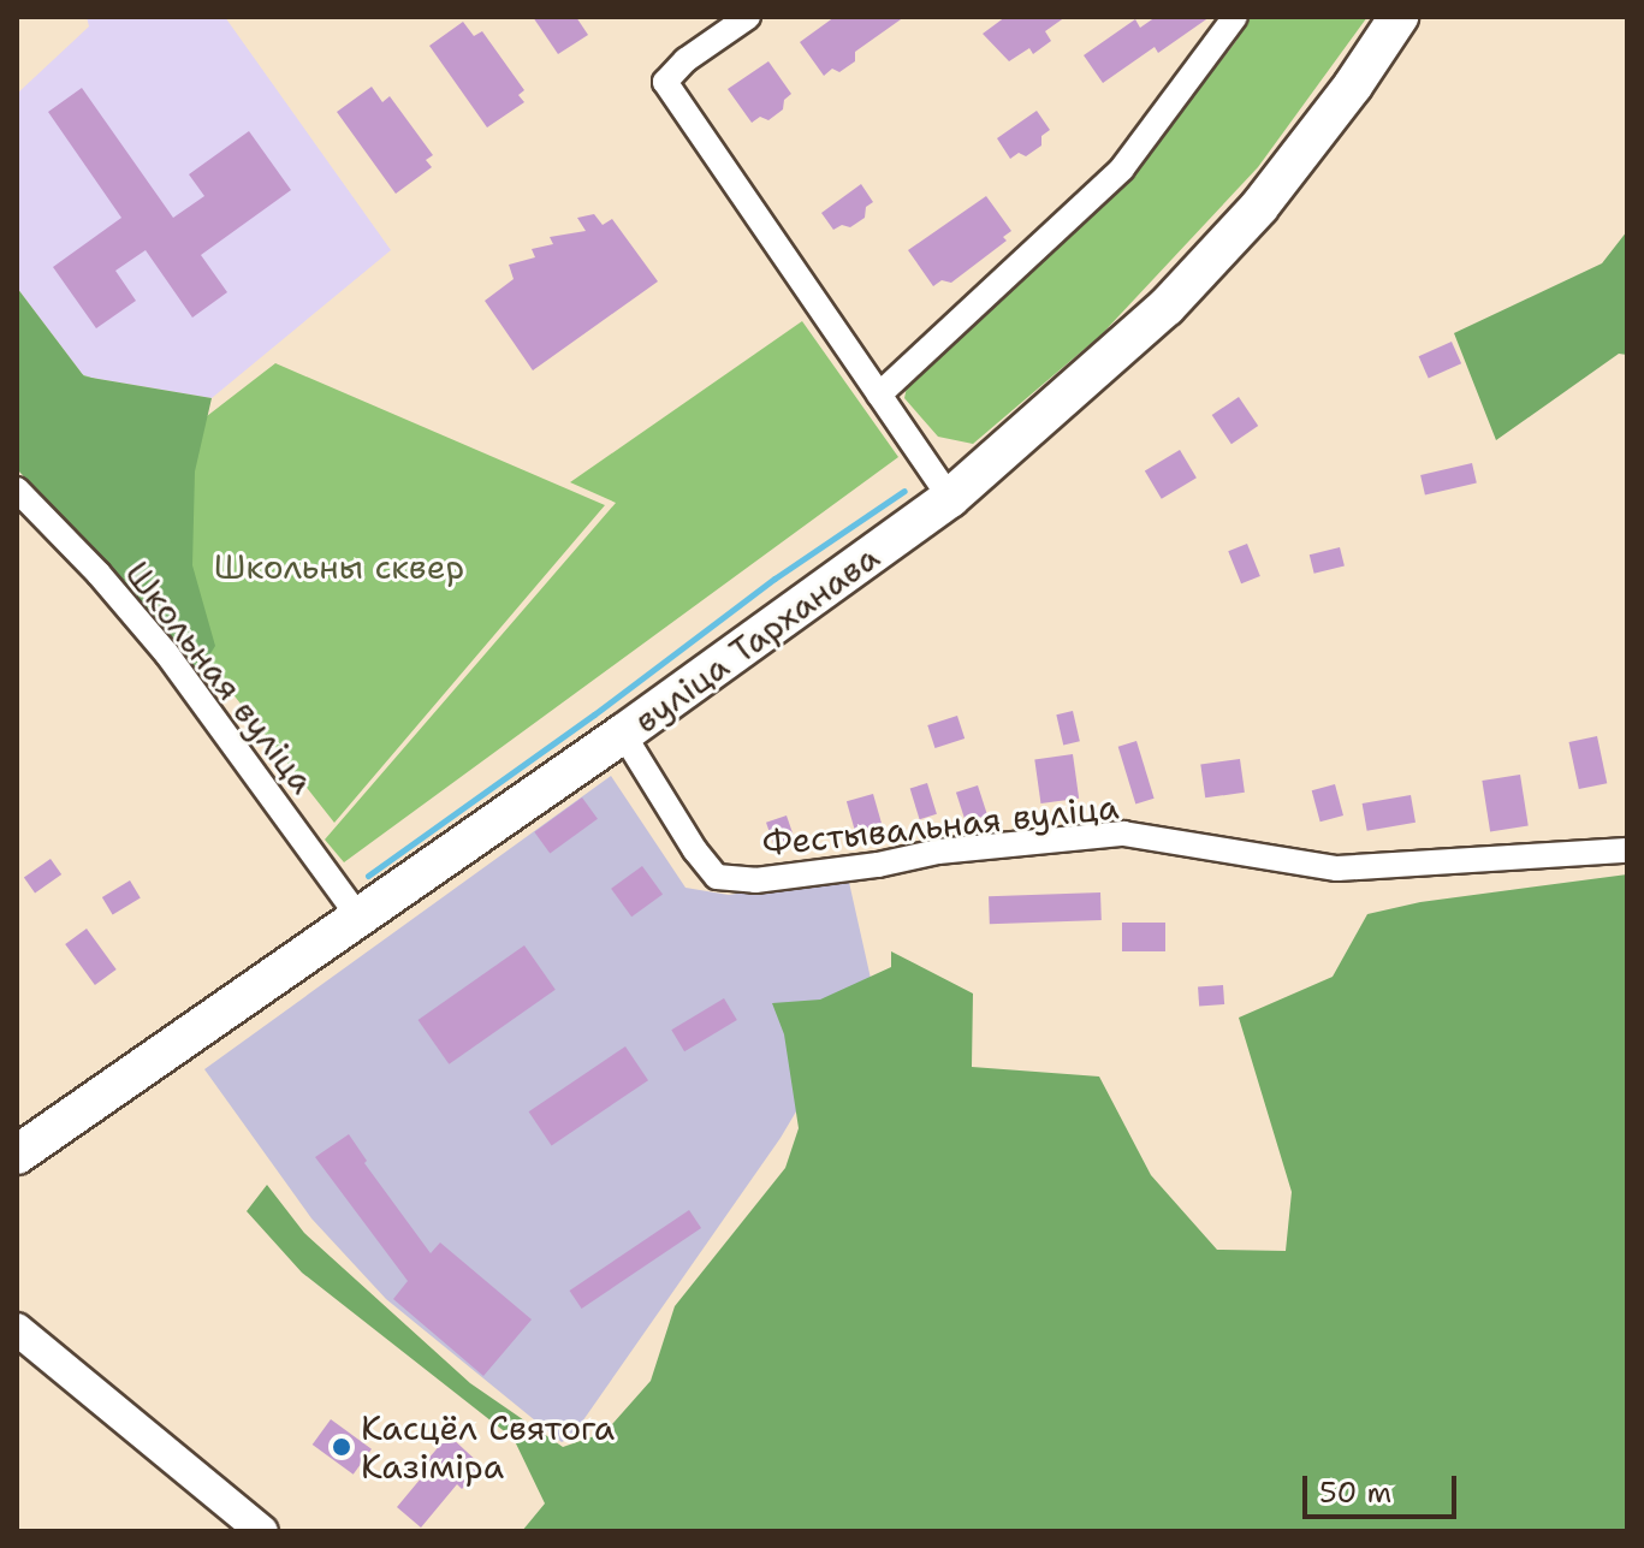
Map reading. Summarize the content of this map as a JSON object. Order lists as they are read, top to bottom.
{
  "streets": {
    "main road": ["вуліца Тарханава"],
    "street": ["Школьная вуліца", "Фестывальная вуліца"]
  },
  "crossings": [
    ["вуліца Тарханава", "Школьная вуліца"],
    ["вуліца Тарханава", "Фестывальная вуліца"]
  ],
  "parks": ["Школьны сквер"],
  "places": ["Касцёл Святога Казіміра"],
  "scale_bar": "50 m"
}
